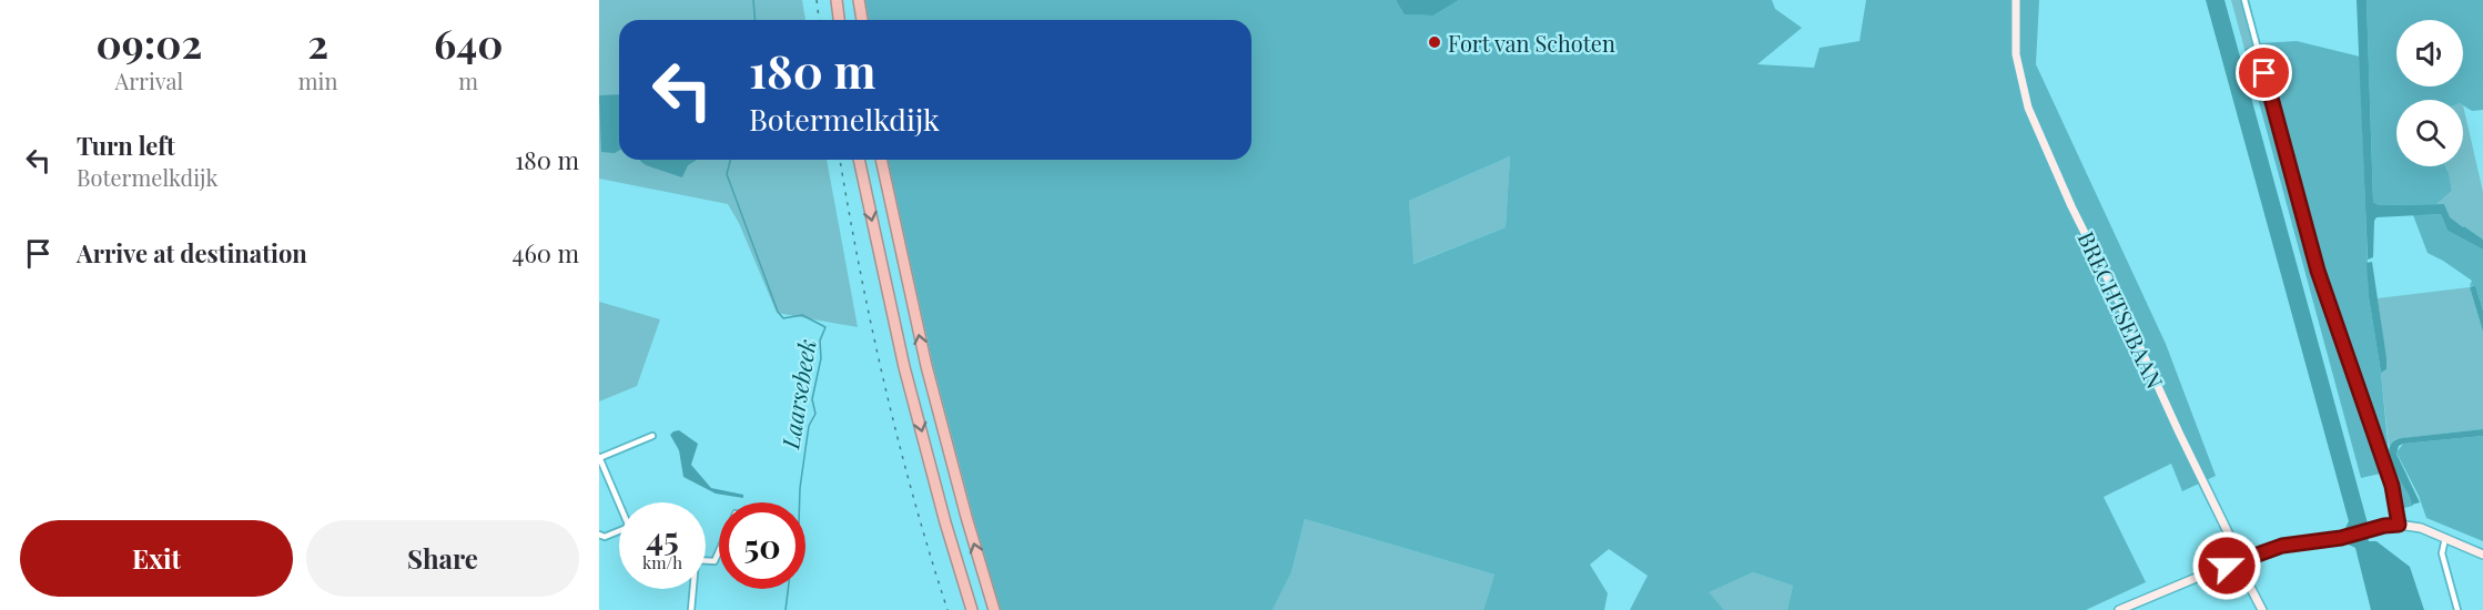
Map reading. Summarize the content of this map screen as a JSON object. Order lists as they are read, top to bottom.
{
  "streets": {
    "main road": ["BRECHTSEBAAN"]
  },
  "water": ["Laarsebeek"],
  "places": ["Fort van Schoten"],
  "page": {
    "eta": [
      "09:02",
      "Arrival",
      "2",
      "min",
      "640",
      "m"
    ],
    "turn": ["180 m", "Botermelkdijk"],
    "list": [
      {
        "name": "Turn left",
        "note": "Botermelkdijk",
        "value": "180 m"
      },
      {
        "name": "Arrive at destination",
        "value": "460 m"
      }
    ],
    "speed": "45 km/h",
    "limit": "50",
    "buttons": ["Exit", "Share"]
  }
}
